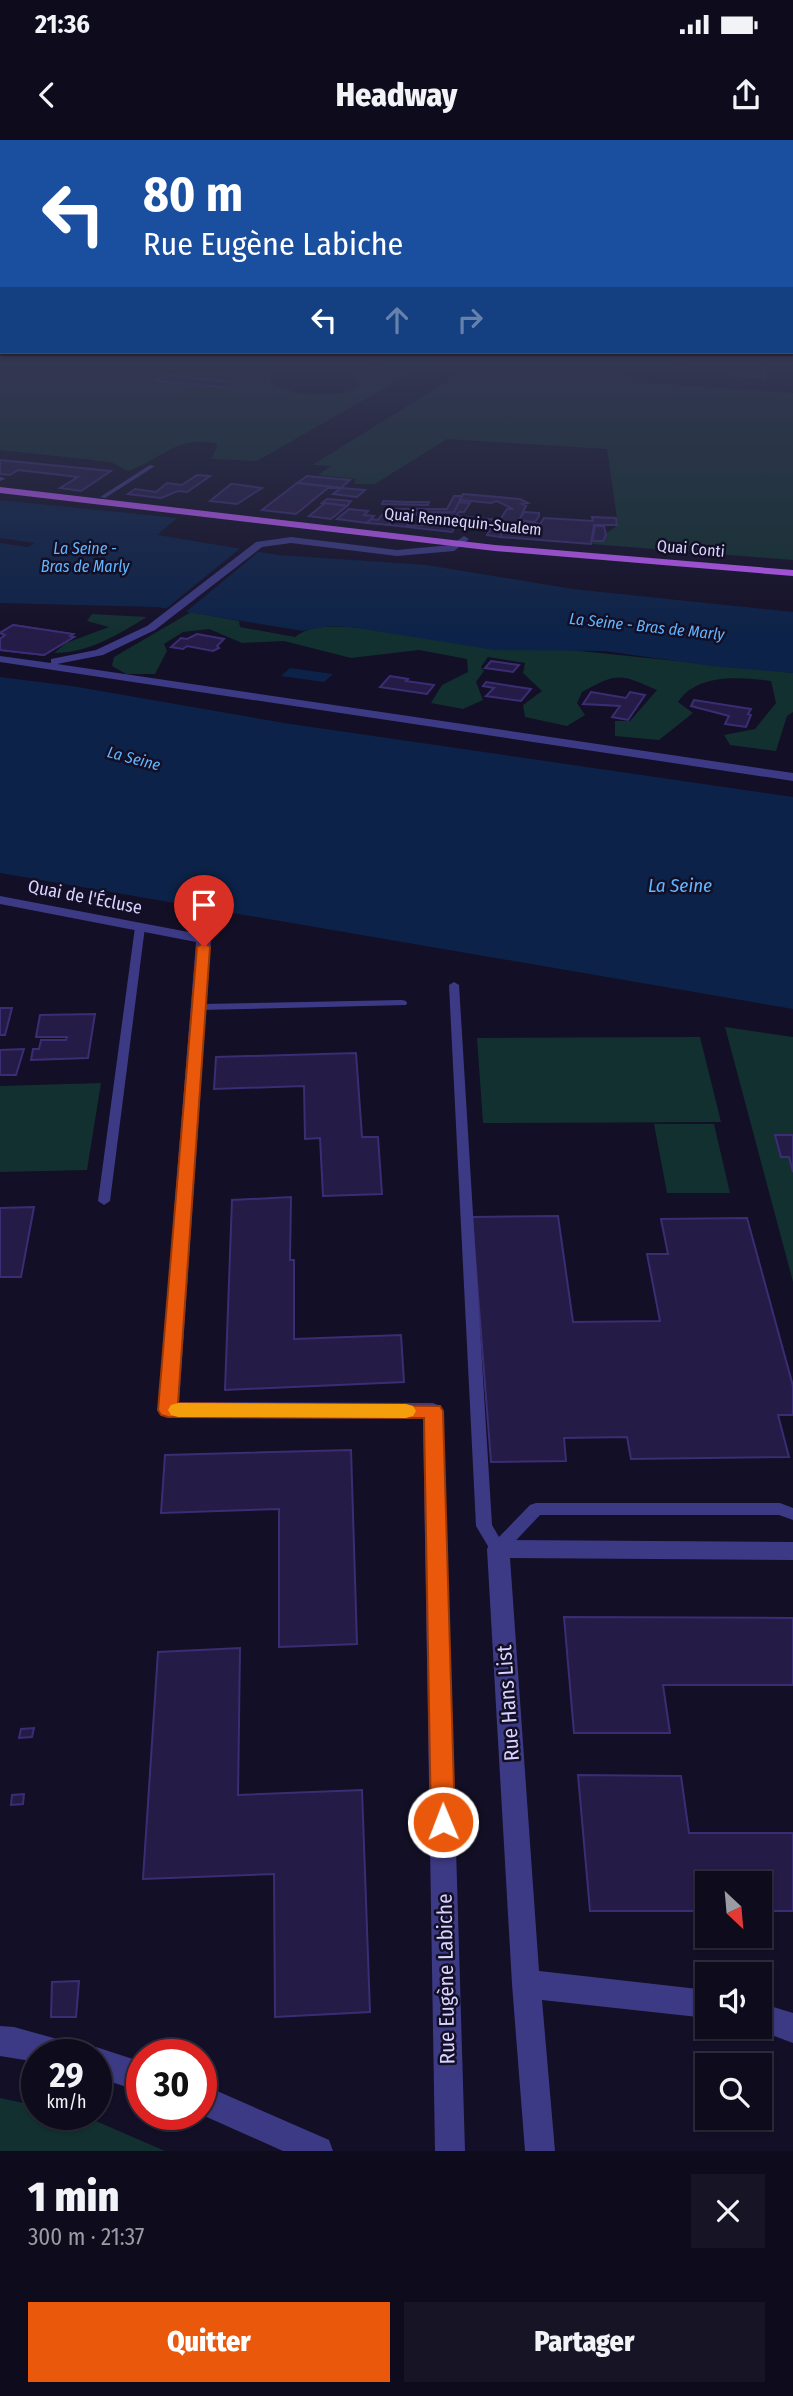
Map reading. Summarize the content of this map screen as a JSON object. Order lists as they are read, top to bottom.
{
  "streets": {
    "main road": ["Quai Rennequin-Sualem", "Quai Conti"],
    "street": ["Quai de l'Écluse", "Rue Hans List", "Rue Eugène Labiche"]
  },
  "crossings": [
    ["Quai Rennequin-Sualem", "Quai Conti"],
    ["Quai de l'Écluse", "Rue Eugène Labiche"]
  ],
  "water": ["La Seine - Bras de Marly", "La Seine"],
  "north": "bottom right",
  "page": {
    "status": "21:36",
    "header": "Headway",
    "turn": ["80 m", "Rue Eugène Labiche"],
    "speed": "29 km/h",
    "limit": "30",
    "heading": ["1 min", "300 m · 21:37"],
    "buttons": ["Quitter", "Partager"]
  }
}
